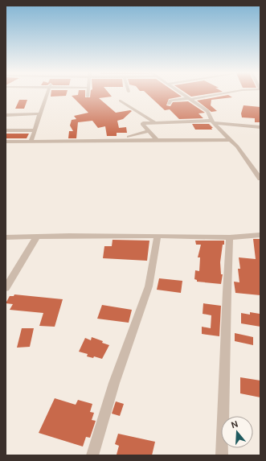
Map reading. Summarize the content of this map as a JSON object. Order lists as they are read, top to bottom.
{
  "north": "top"
}
